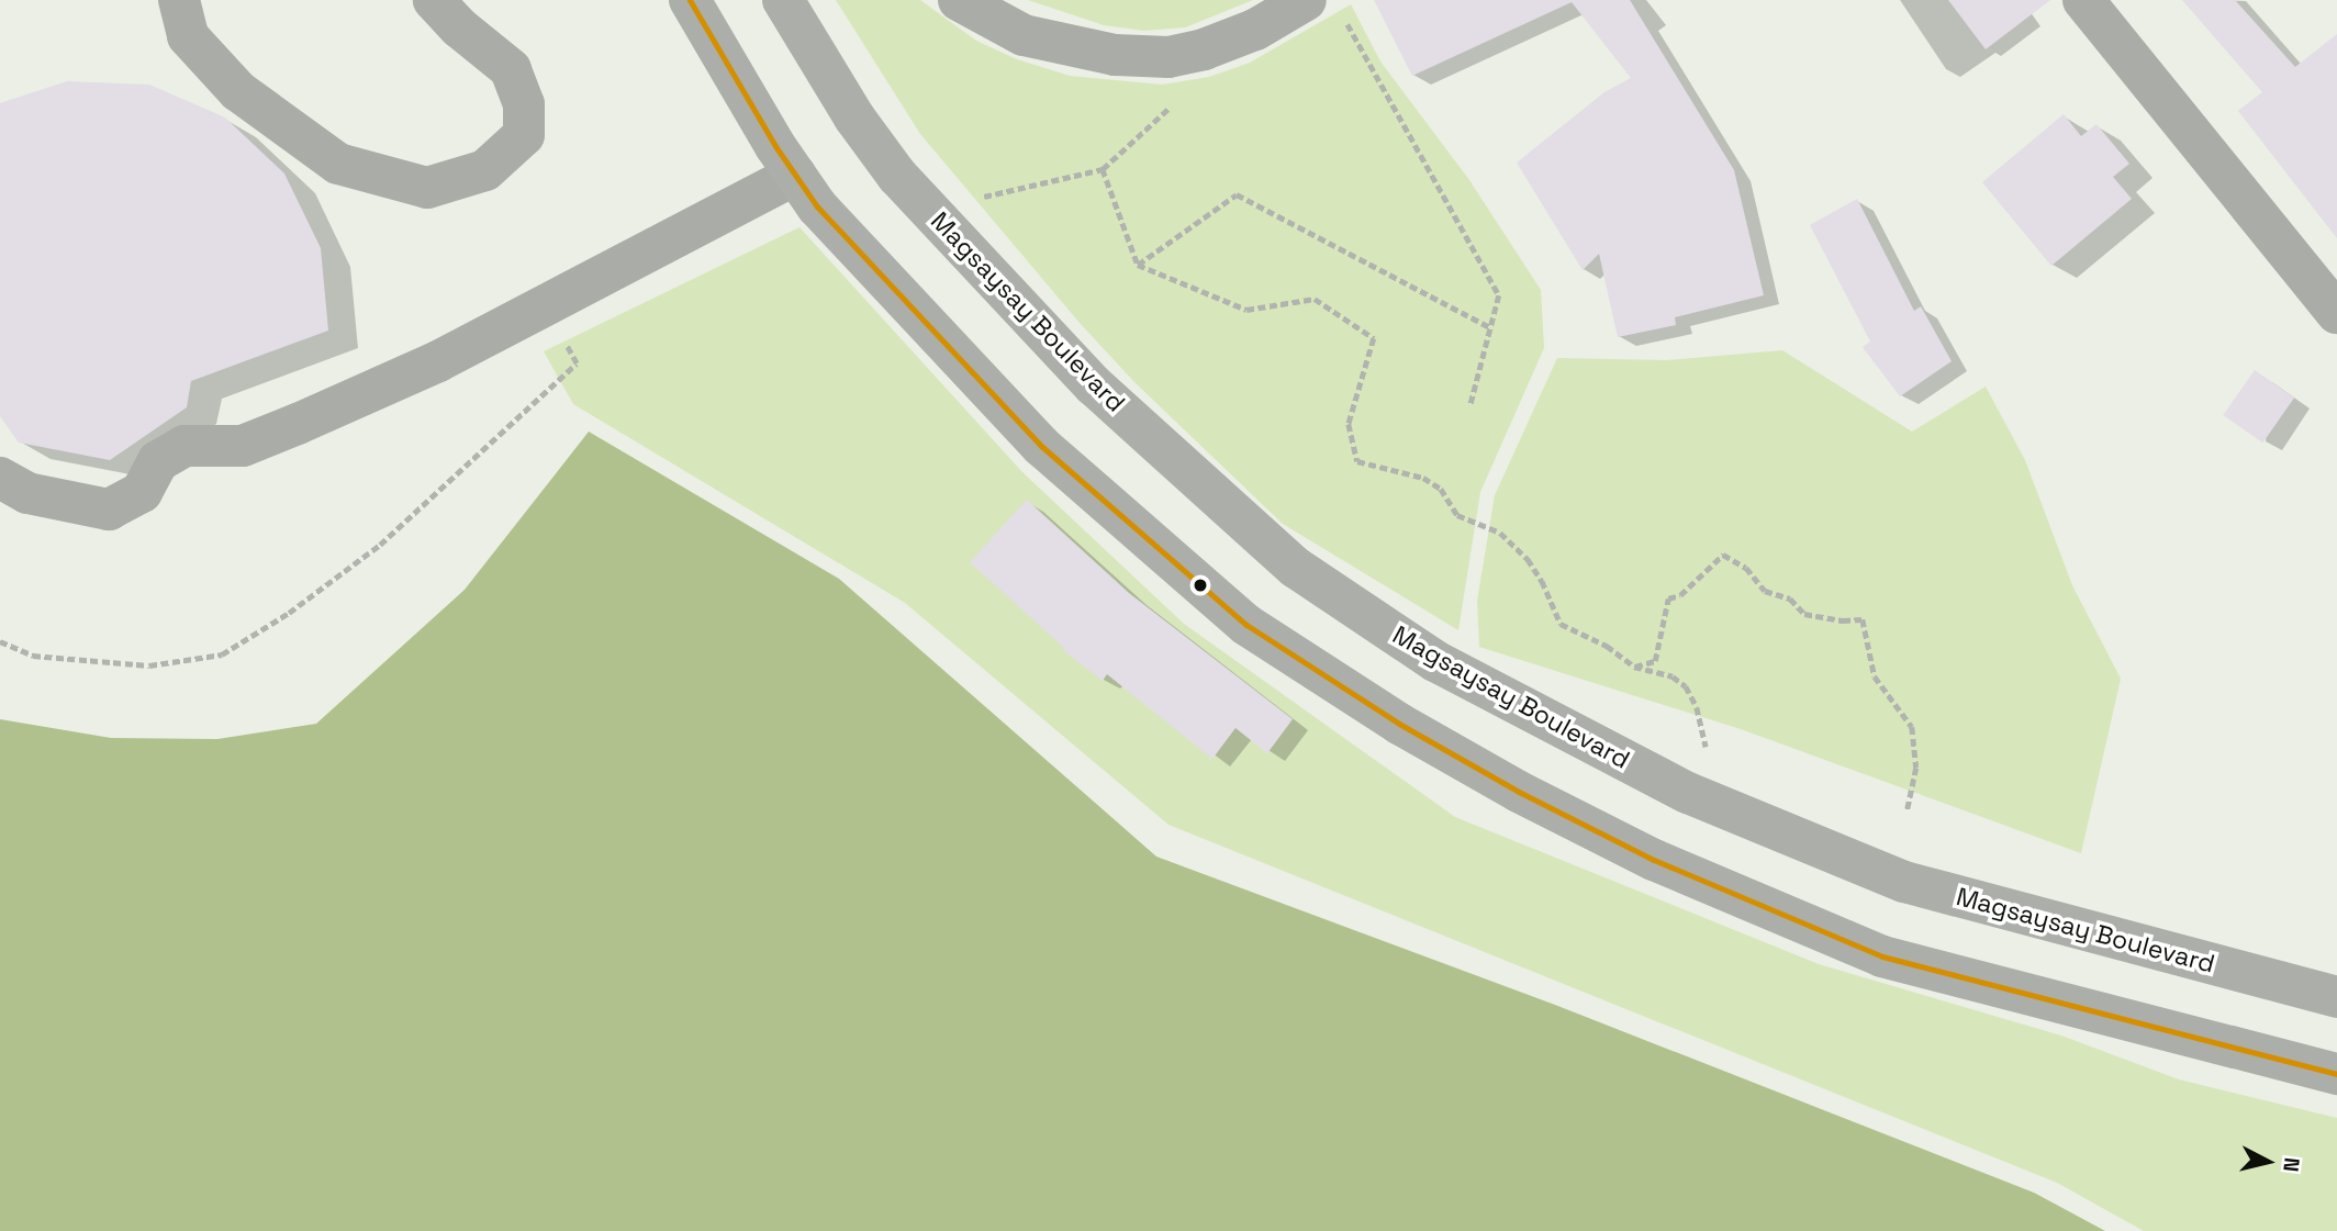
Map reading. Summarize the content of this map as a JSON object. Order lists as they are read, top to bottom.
{
  "streets": {
    "main road": ["Magsaysay Boulevard"]
  },
  "north": "right"
}
